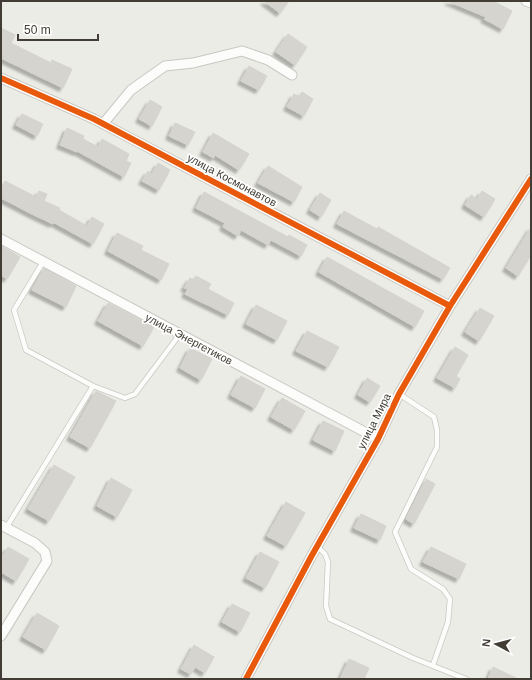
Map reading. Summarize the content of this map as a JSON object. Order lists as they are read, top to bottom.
{
  "streets": {
    "street": ["улица Космонавтов", "улица Энергетиков", "улица Мира"]
  },
  "crossings": [
    ["улица Космонавтов", "улица Мира"],
    ["улица Энергетиков", "улица Мира"]
  ],
  "scale_bar": "50 m",
  "north": "left"
}
